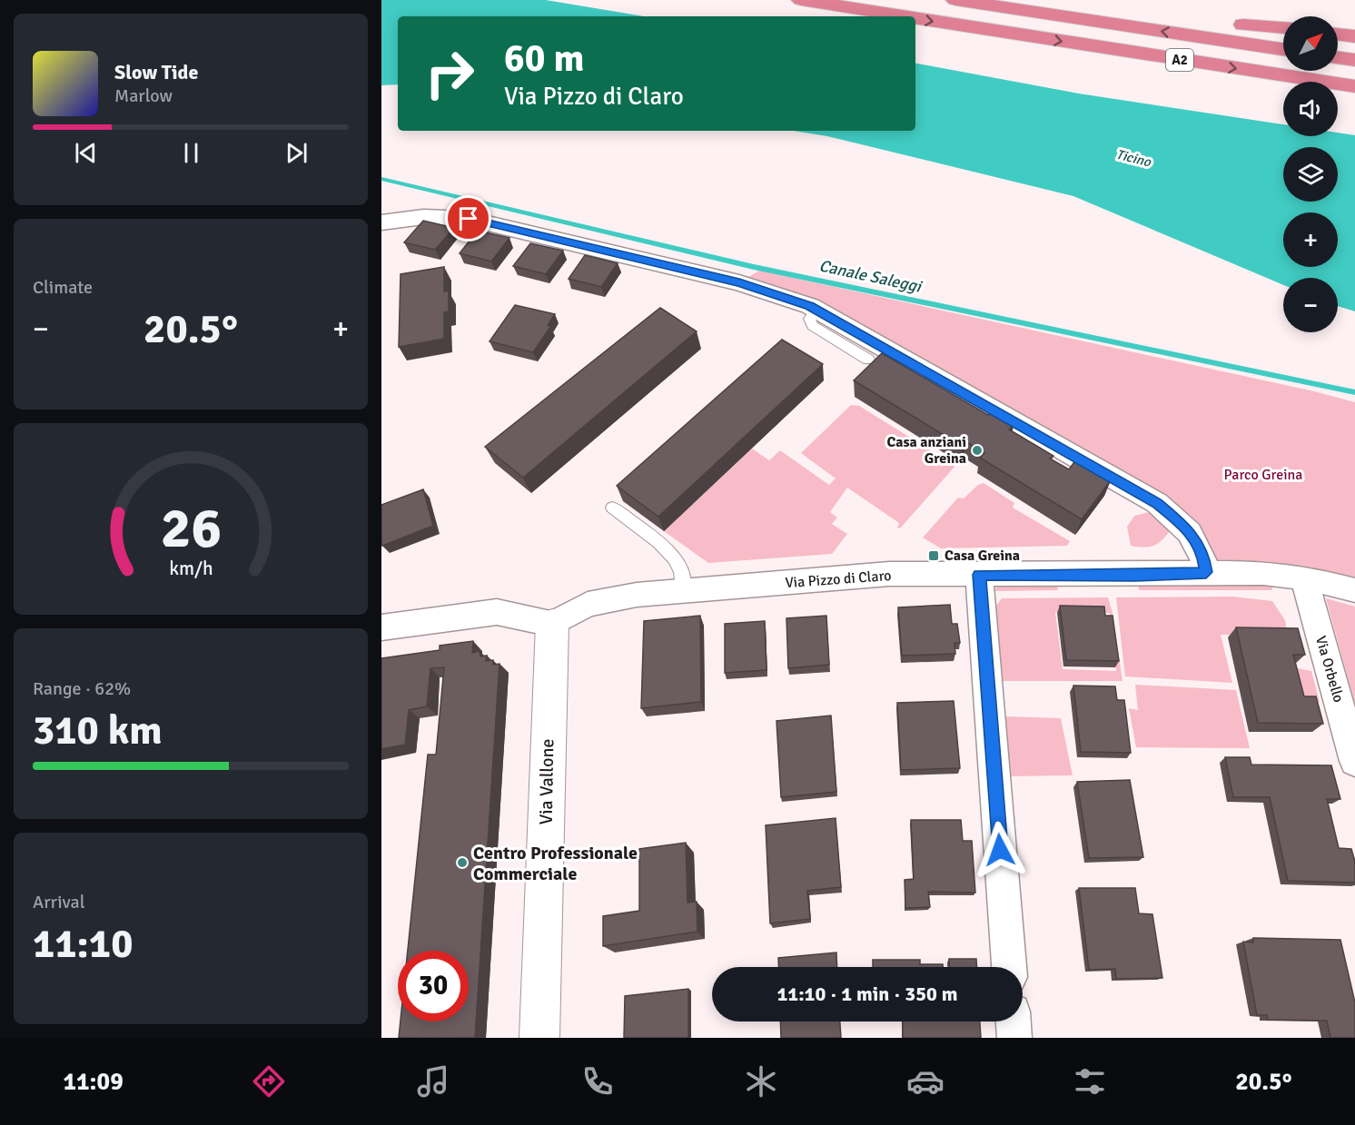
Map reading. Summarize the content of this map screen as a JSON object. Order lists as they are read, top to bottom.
{
  "streets": {
    "highway": ["A2"],
    "street": ["Via Pizzo di Claro", "Via Orbello", "Via Vallone"]
  },
  "crossings": [
    ["Via Pizzo di Claro", "Via Orbello"],
    ["Via Pizzo di Claro", "Via Vallone"]
  ],
  "water": ["Ticino", "Canale Saleggi"],
  "parks": ["Parco Greina"],
  "places": {
    "other": ["Casa anziani Greina", "Centro Professionale Commerciale"],
    "transit": ["Casa Greina"]
  },
  "north": "top right",
  "page": {
    "map_buttons": ["+", "−"],
    "turn": ["60 m", "Via Pizzo di Claro"],
    "song": ["Slow Tide", "Marlow"],
    "tile": [
      "Climate",
      ["Range · 62%", "310 km"],
      ["Arrival", "11:10"]
    ],
    "heat": ["−", "20.5°", "+"],
    "limit": "30",
    "trip": "11:10 · 1 min · 350 m",
    "tabs": ["11:09", "20.5°"],
    "gauge": ["26", "km/h"]
  }
}
